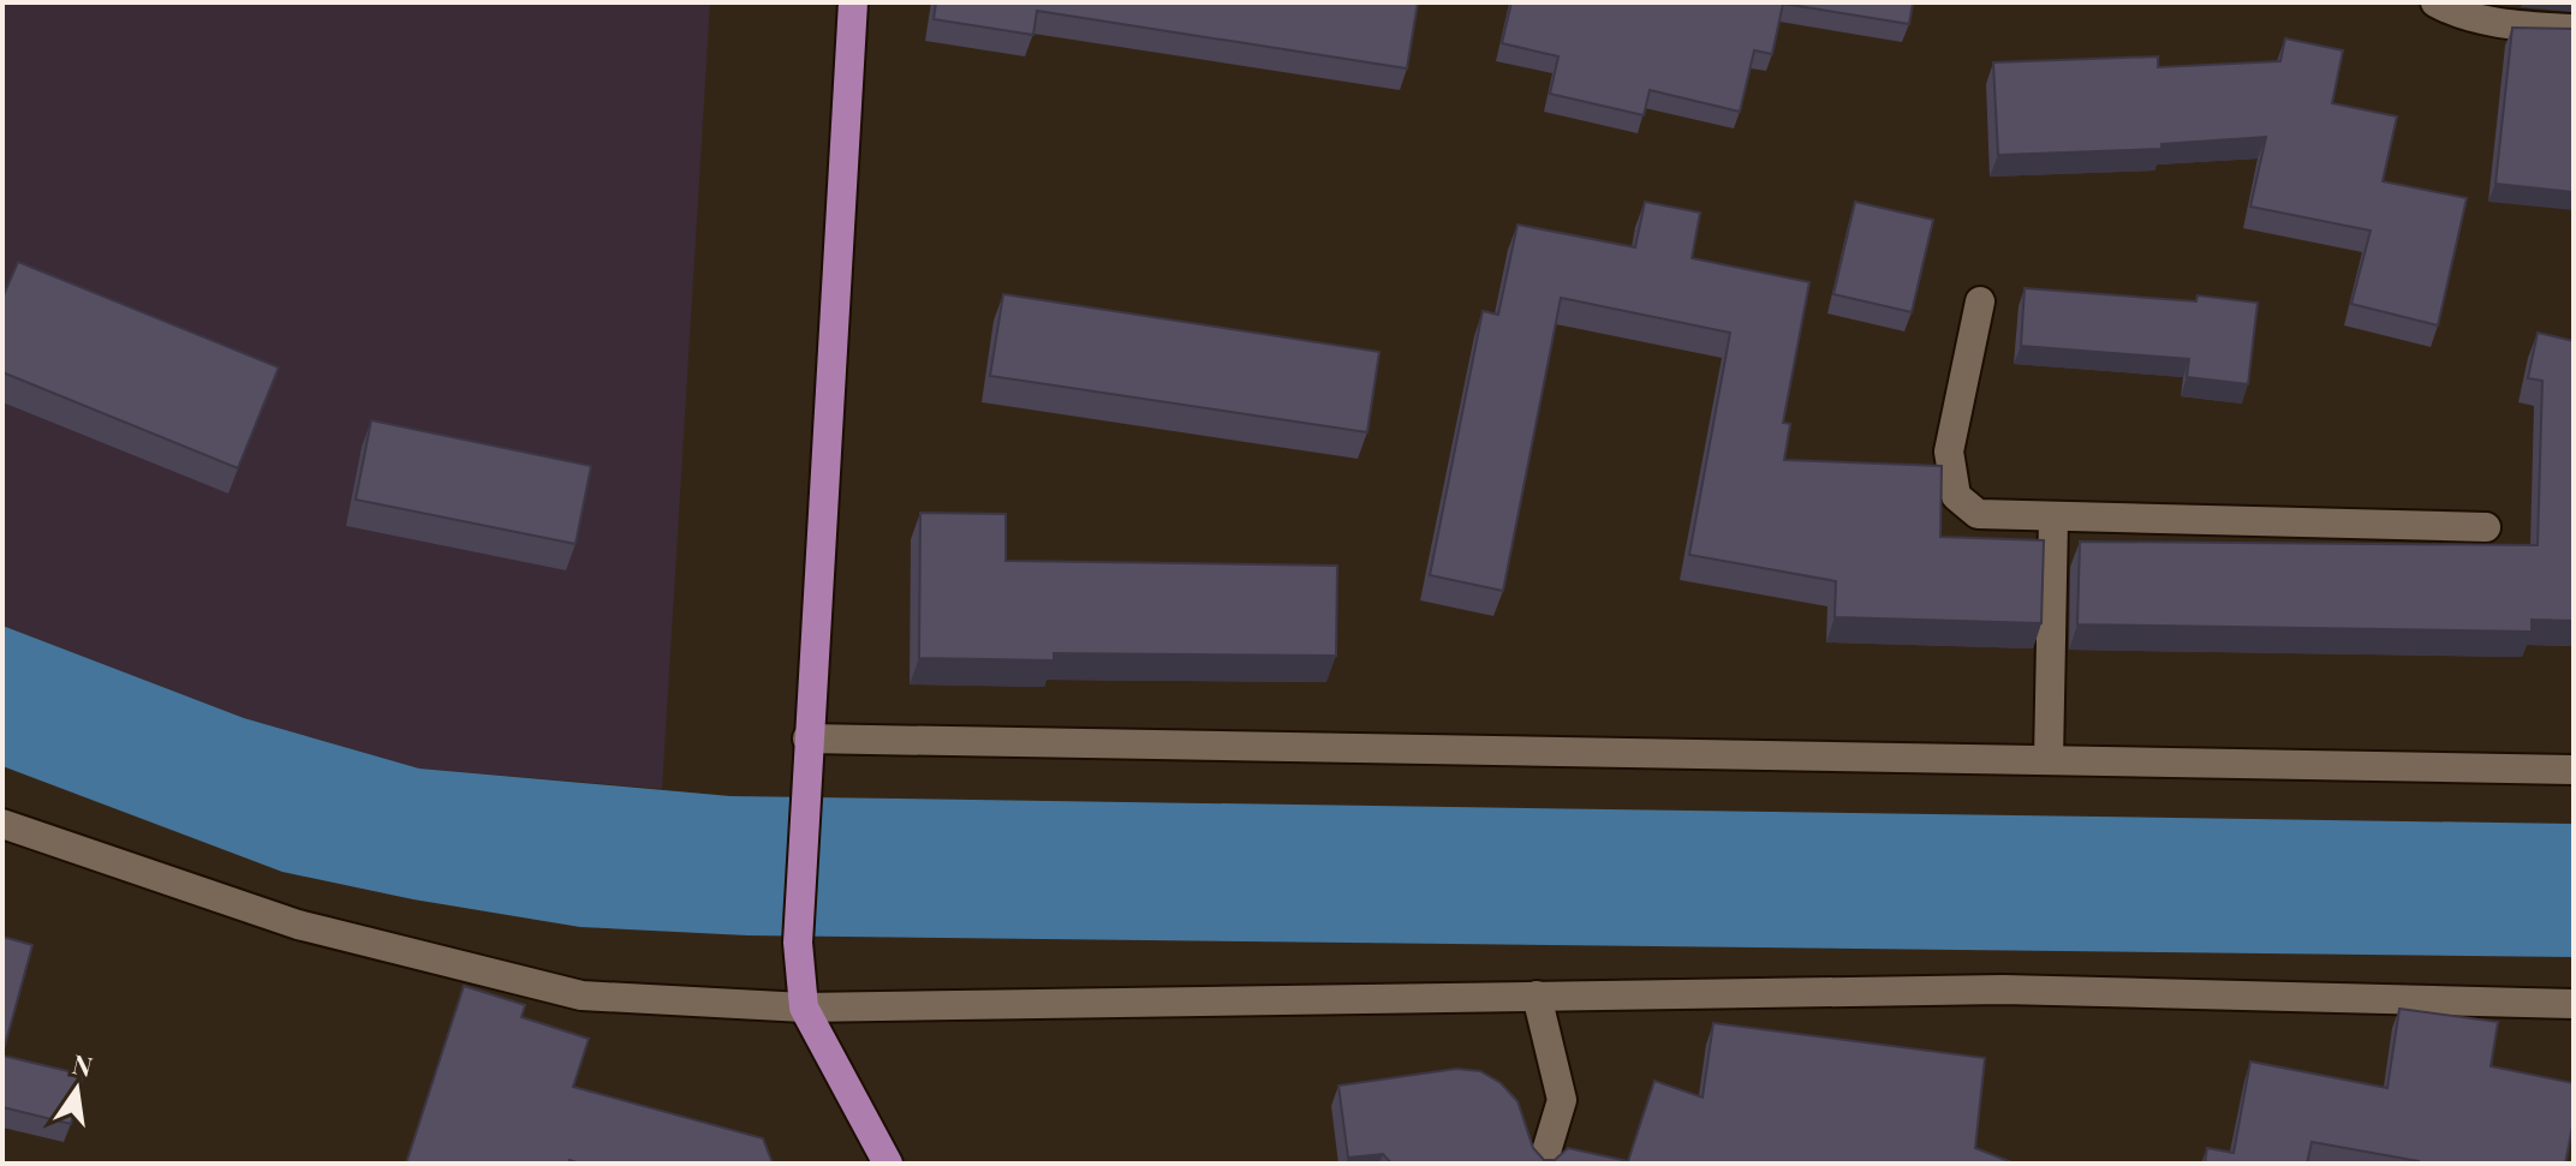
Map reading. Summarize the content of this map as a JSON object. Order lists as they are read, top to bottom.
{
  "north": "top"
}
